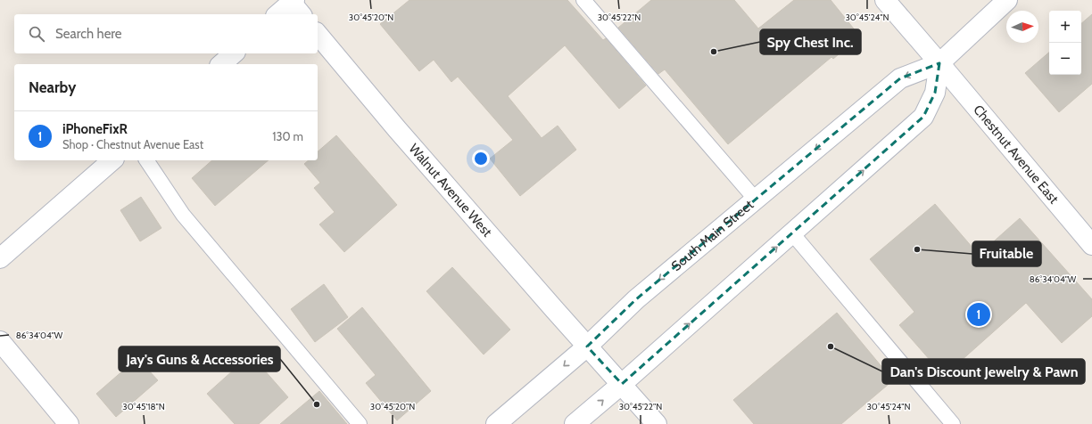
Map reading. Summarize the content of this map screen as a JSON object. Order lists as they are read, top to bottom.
{
  "streets": {
    "street": ["Chestnut Avenue East", "Walnut Avenue West", "South Main Street"]
  },
  "crossings": [
    ["Chestnut Avenue East", "South Main Street"],
    ["Walnut Avenue West", "South Main Street"]
  ],
  "places": [
    "Spy Chest Inc.",
    "Fruitable",
    "Dan's Discount Jewelry & Pawn",
    "Jay's Guns & Accessories"
  ],
  "north": "right",
  "page": {
    "map_buttons": ["+", "−"],
    "search": "Search here",
    "heading": "Nearby",
    "list": [
      {
        "mark": "1",
        "name": "iPhoneFixR",
        "note": "Shop · Chestnut Avenue East",
        "value": "130 m"
      }
    ],
    "pins": "1"
  },
  "coordinates": [
    "30°45'20\"N",
    "30°45'22\"N",
    "30°45'24\"N",
    "86°34'04\"W",
    "30°45'18\"N"
  ]
}
